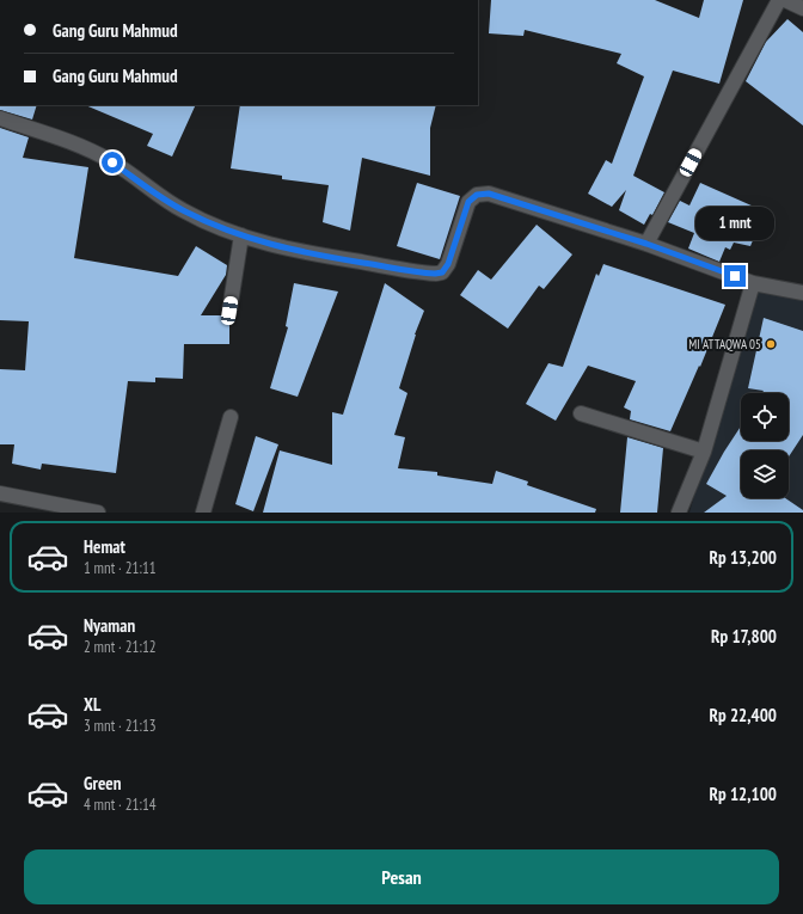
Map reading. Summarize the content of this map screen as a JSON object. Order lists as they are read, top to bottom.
{
  "places": ["MI ATTAQWA 05"],
  "page": {
    "banner": ["Gang Guru Mahmud", "Gang Guru Mahmud"],
    "bubble": "1 mnt",
    "list": [
      {
        "name": "Hemat",
        "note": "1 mnt · 21:11",
        "value": "Rp 13,200"
      },
      {
        "name": "Nyaman",
        "note": "2 mnt · 21:12",
        "value": "Rp 17,800"
      },
      {
        "name": "XL",
        "note": "3 mnt · 21:13",
        "value": "Rp 22,400"
      },
      {
        "name": "Green",
        "note": "4 mnt · 21:14",
        "value": "Rp 12,100"
      }
    ],
    "buttons": "Pesan"
  }
}
